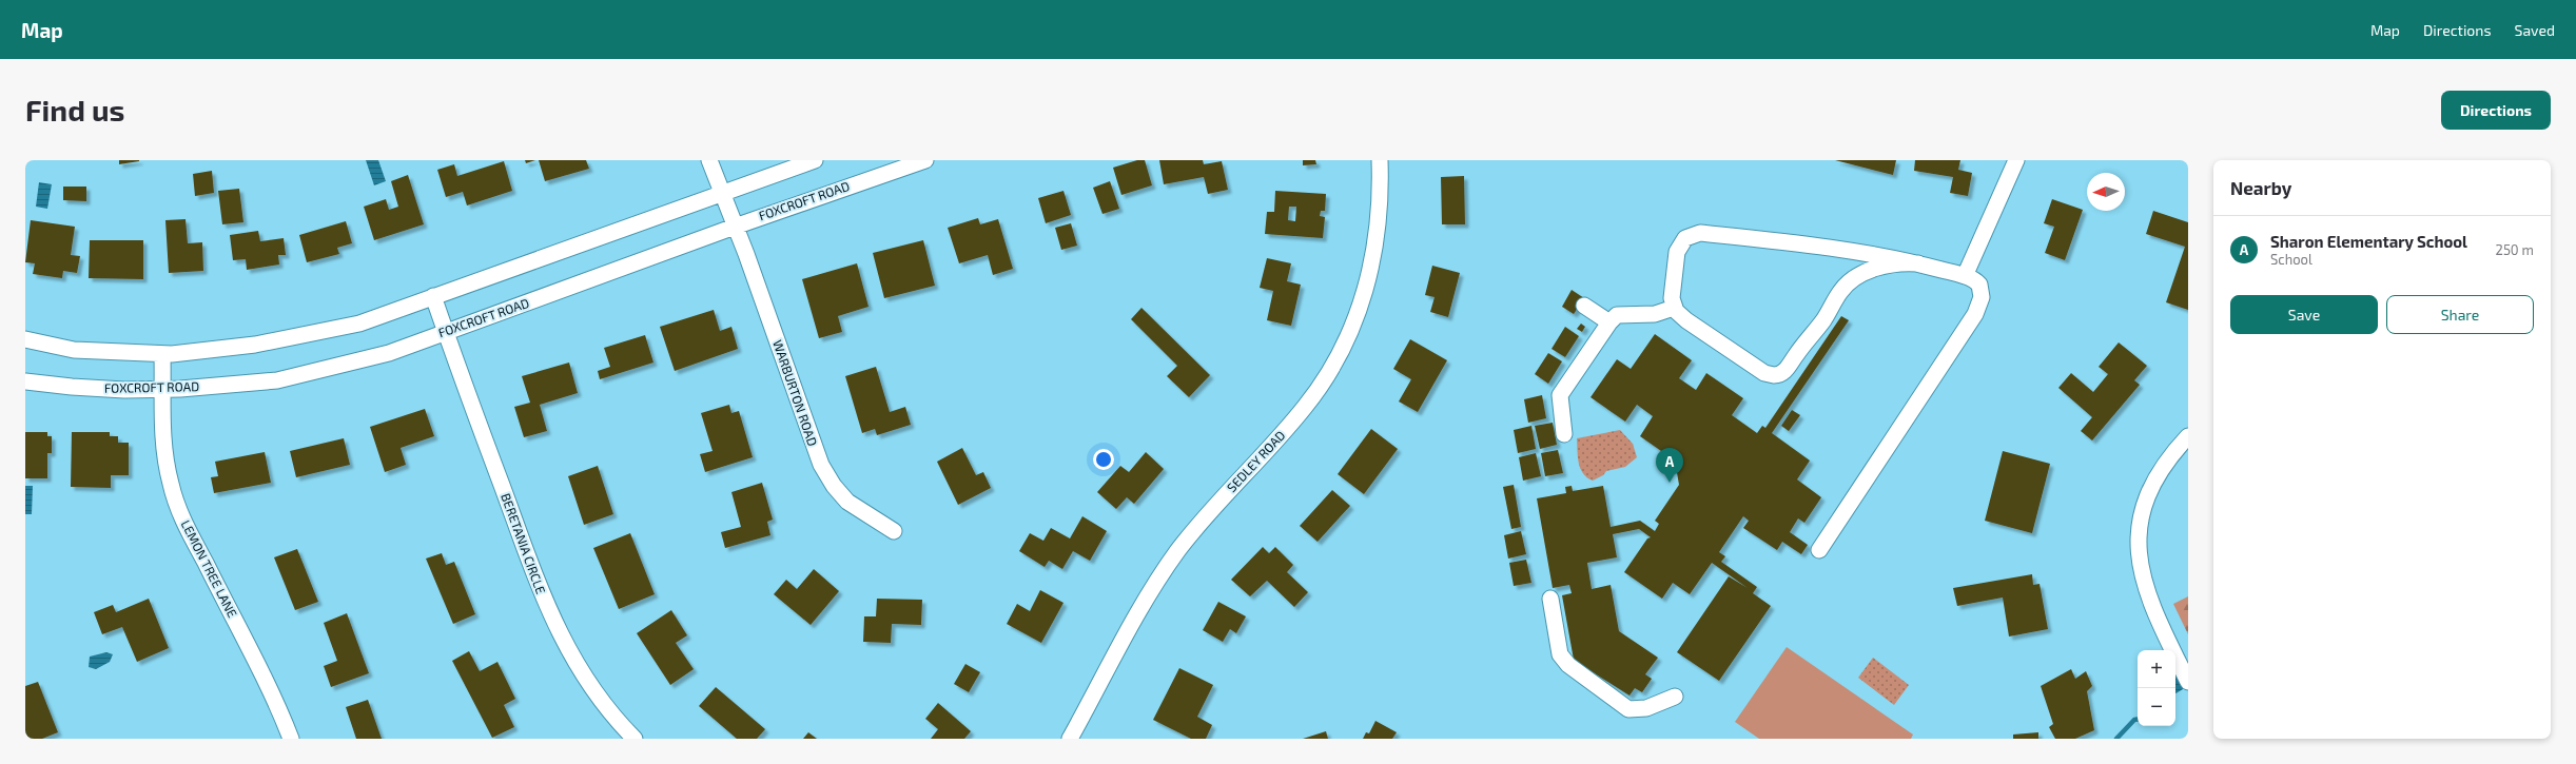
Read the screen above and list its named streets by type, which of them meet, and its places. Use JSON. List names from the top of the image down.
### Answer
{
  "streets": {
    "street": [
      "FOXCROFT ROAD",
      "WARBURTON ROAD",
      "SEDLEY ROAD",
      "BERETANIA CIRCLE",
      "LEMON TREE LANE"
    ]
  },
  "crossings": [
    ["FOXCROFT ROAD", "WARBURTON ROAD"],
    ["FOXCROFT ROAD", "BERETANIA CIRCLE"],
    ["FOXCROFT ROAD", "LEMON TREE LANE"]
  ],
  "north": "left",
  "page": {
    "header": "Map",
    "nav": ["Map", "Directions", "Saved"],
    "buttons": [
      "Directions",
      ["Save", "Share"]
    ],
    "title": "Find us",
    "heading": "Nearby",
    "list": [
      {
        "mark": "A",
        "name": "Sharon Elementary School",
        "note": "School",
        "value": "250 m"
      }
    ],
    "pins": "A",
    "map_buttons": ["+", "−"]
  }
}
